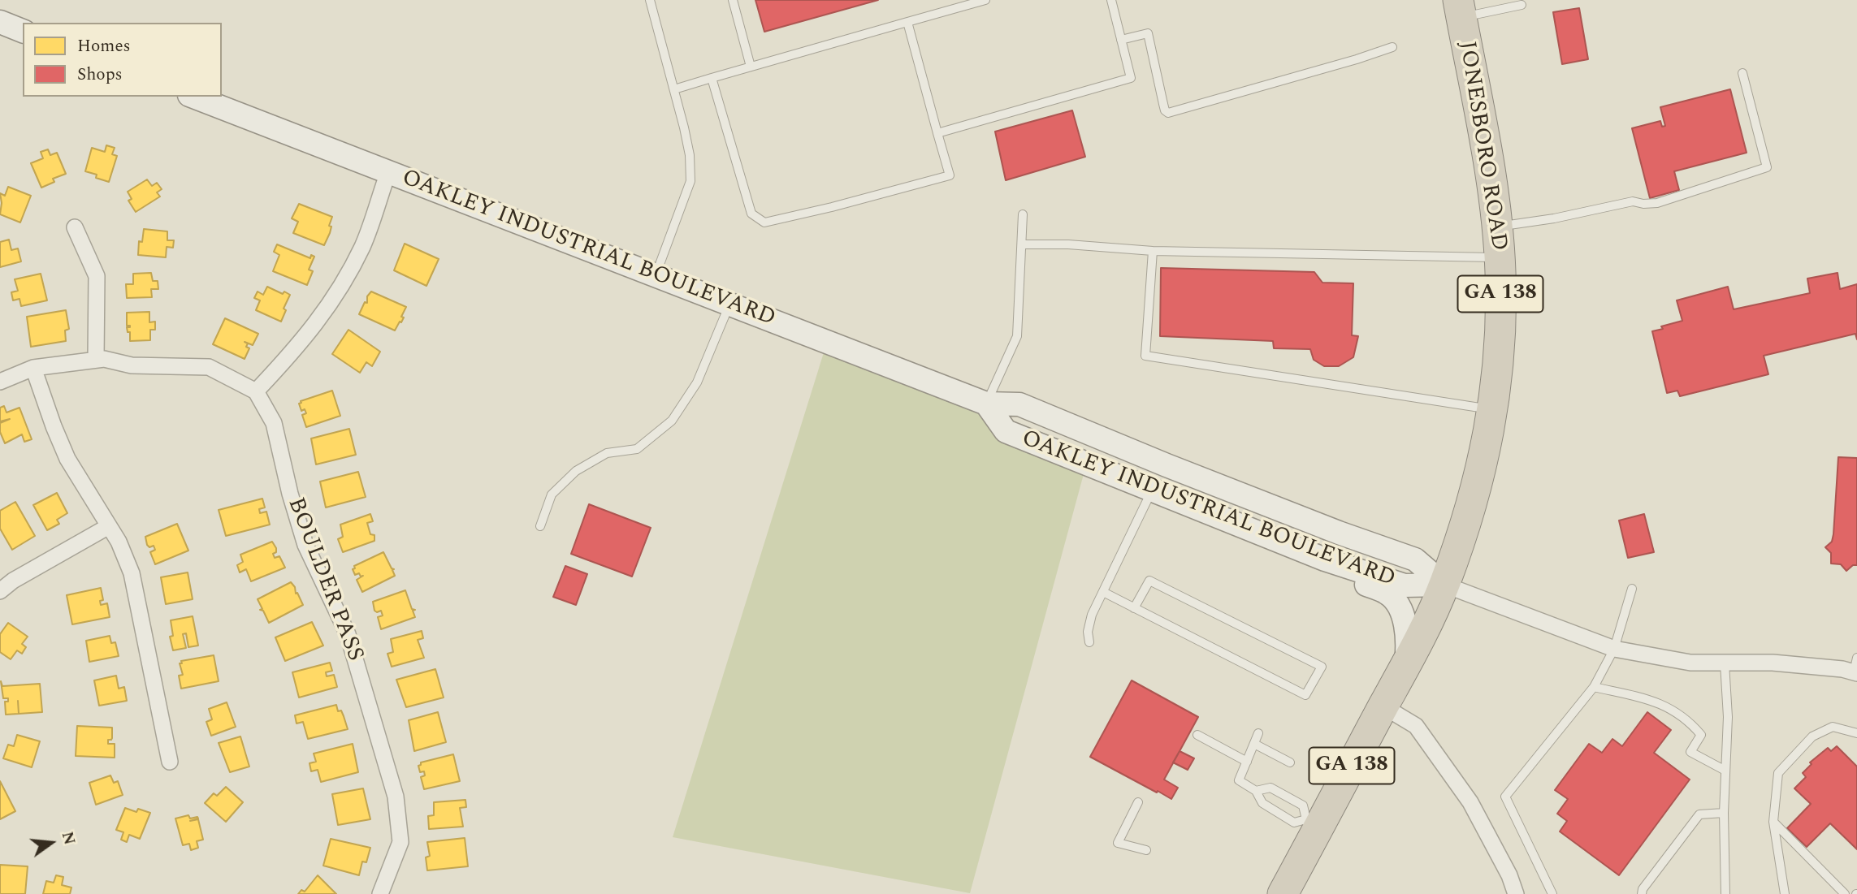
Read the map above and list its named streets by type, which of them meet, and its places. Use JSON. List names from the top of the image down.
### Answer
{
  "streets": {
    "highway": ["JONESBORO ROAD", "GA 138"],
    "street": ["OAKLEY INDUSTRIAL BOULEVARD", "BOULDER PASS"]
  },
  "crossings": [
    ["JONESBORO ROAD", "OAKLEY INDUSTRIAL BOULEVARD"]
  ],
  "legend": ["Homes", "Shops"],
  "north": "right"
}
